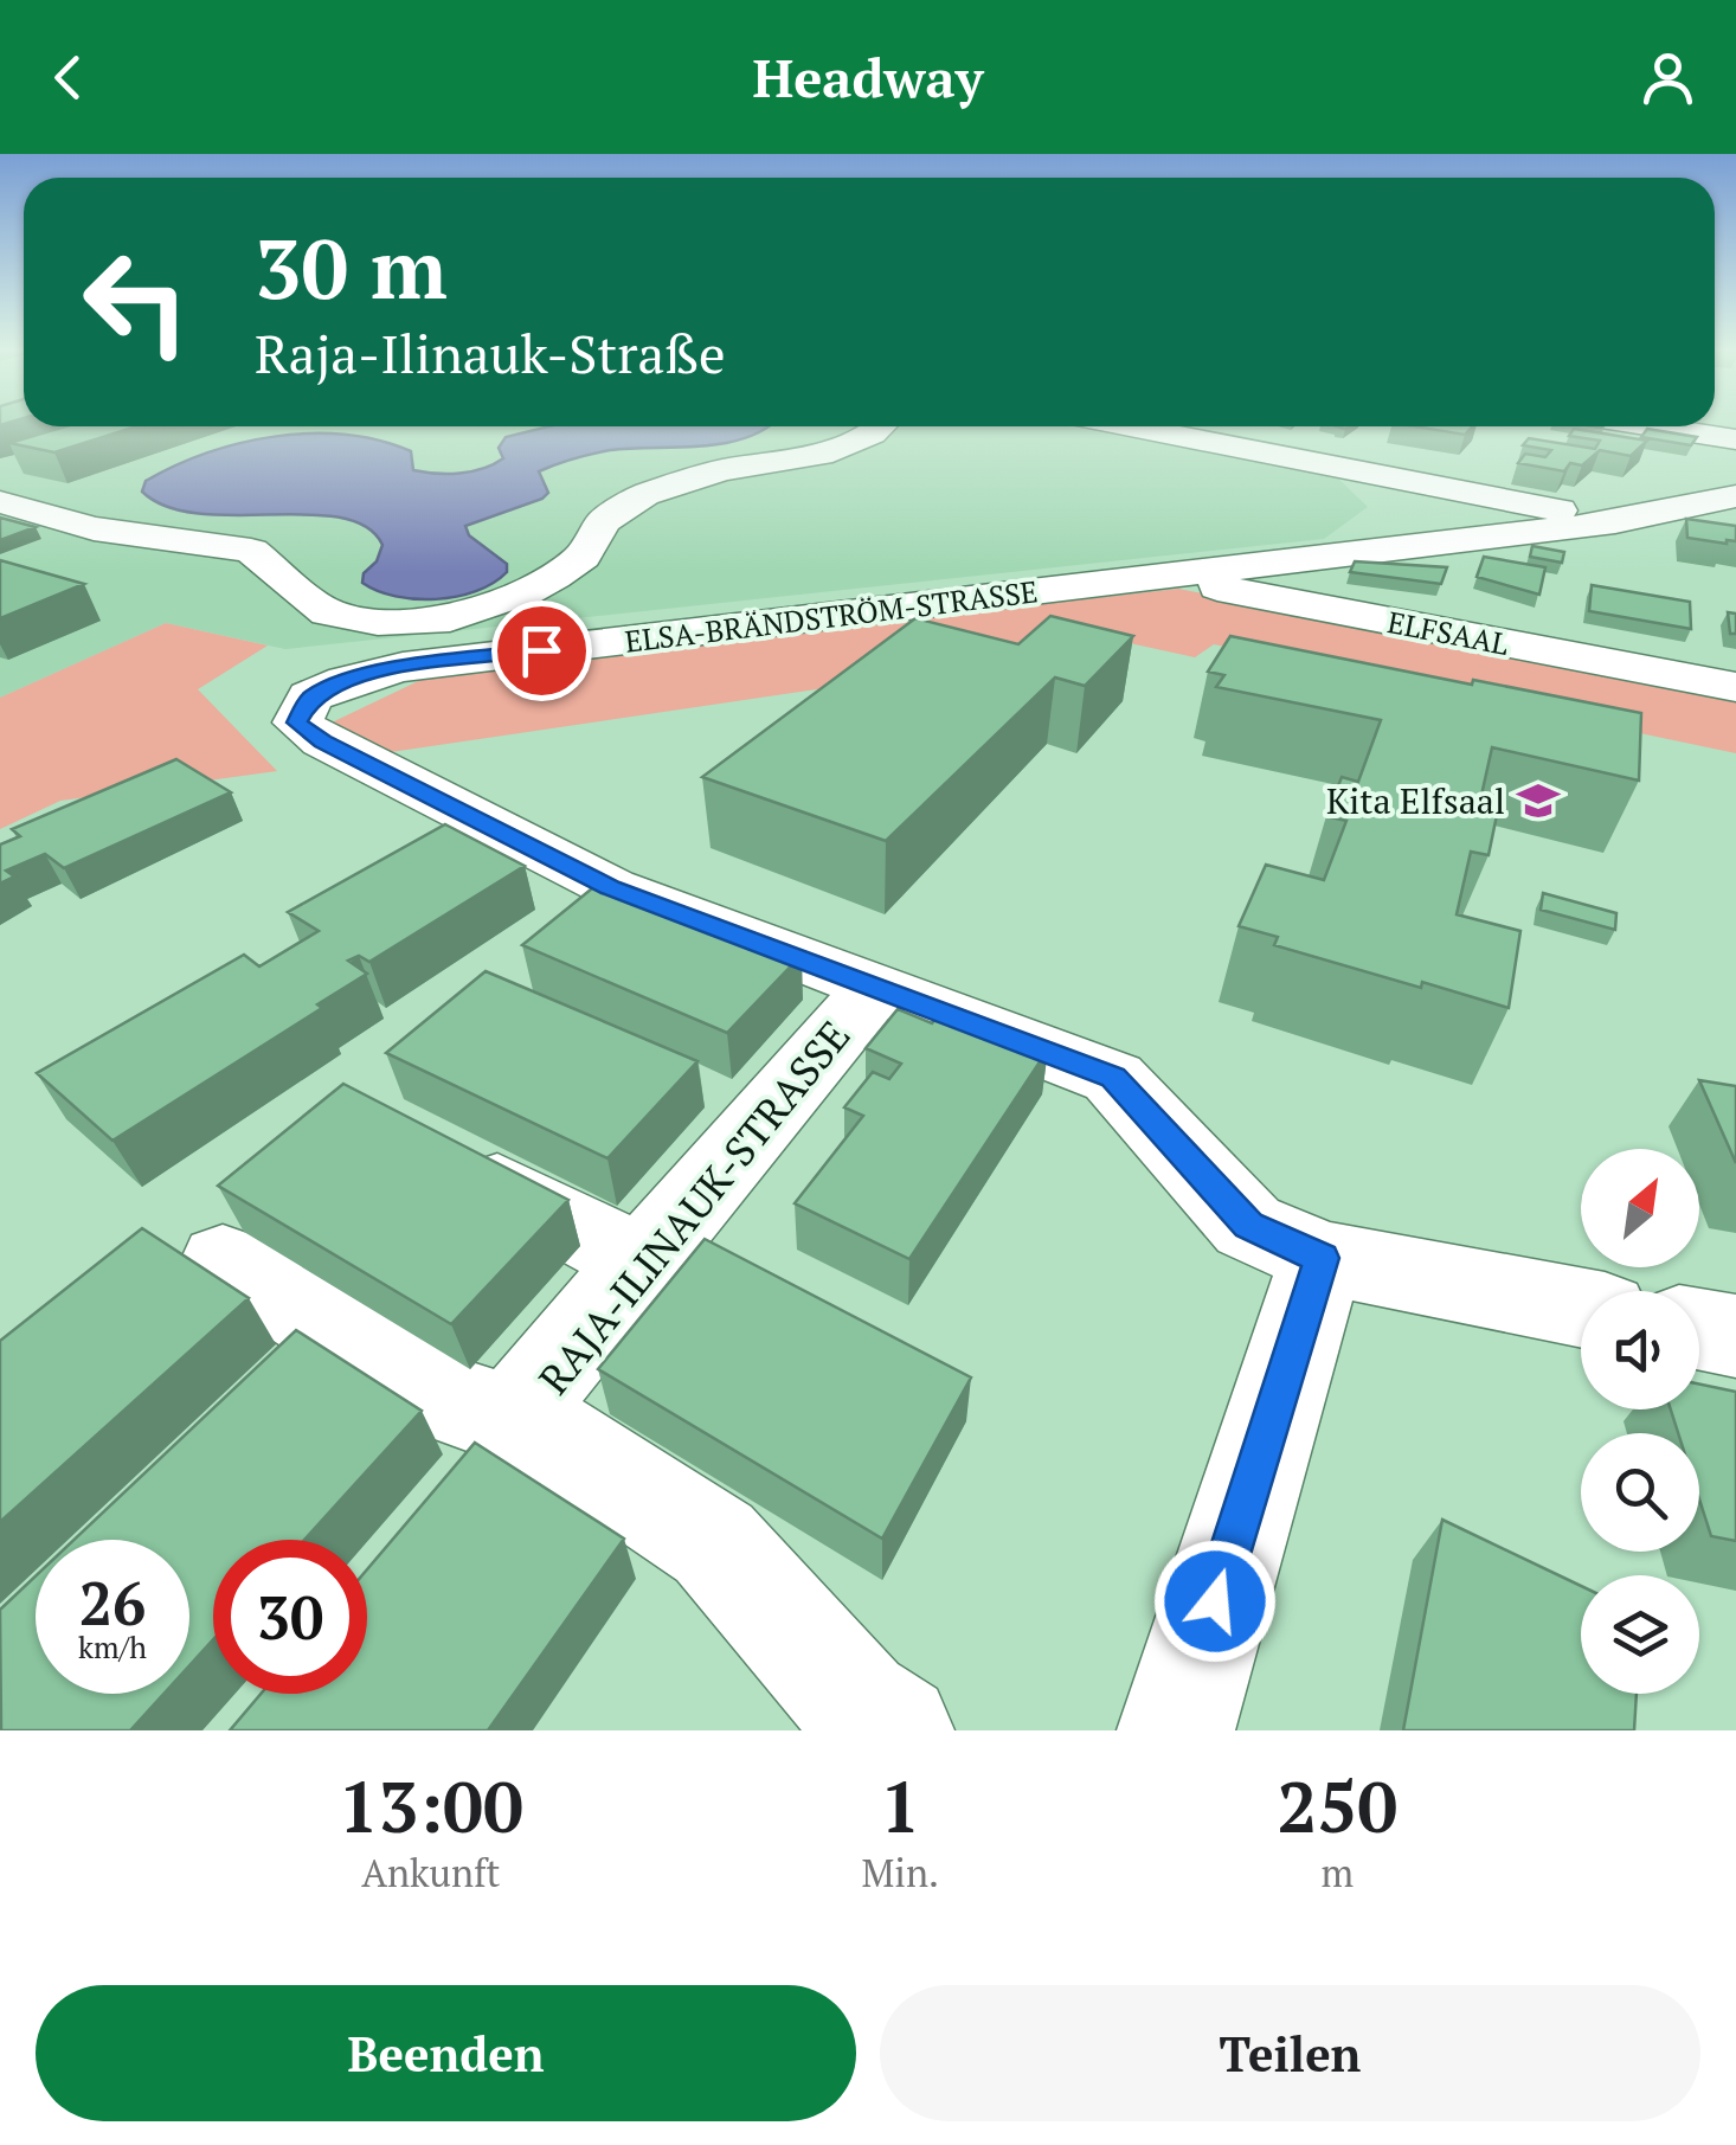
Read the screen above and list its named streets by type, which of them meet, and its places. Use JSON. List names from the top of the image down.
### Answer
{
  "streets": {
    "street": ["ELSA-BRÄNDSTRÖM-STRASSE", "ELFSAAL", "RAJA-ILINAUK-STRASSE"]
  },
  "crossings": [
    ["ELSA-BRÄNDSTRÖM-STRASSE", "ELFSAAL"],
    ["ELSA-BRÄNDSTRÖM-STRASSE", "RAJA-ILINAUK-STRASSE"]
  ],
  "places": {
    "school or university": ["Kita Elfsaal"]
  },
  "north": "top right",
  "page": {
    "header": "Headway",
    "turn": ["30 m", "Raja-Ilinauk-Straße"],
    "speed": "26 km/h",
    "limit": "30",
    "eta": [
      "13:00",
      "Ankunft",
      "1",
      "Min.",
      "250",
      "m"
    ],
    "buttons": ["Beenden", "Teilen"]
  }
}
